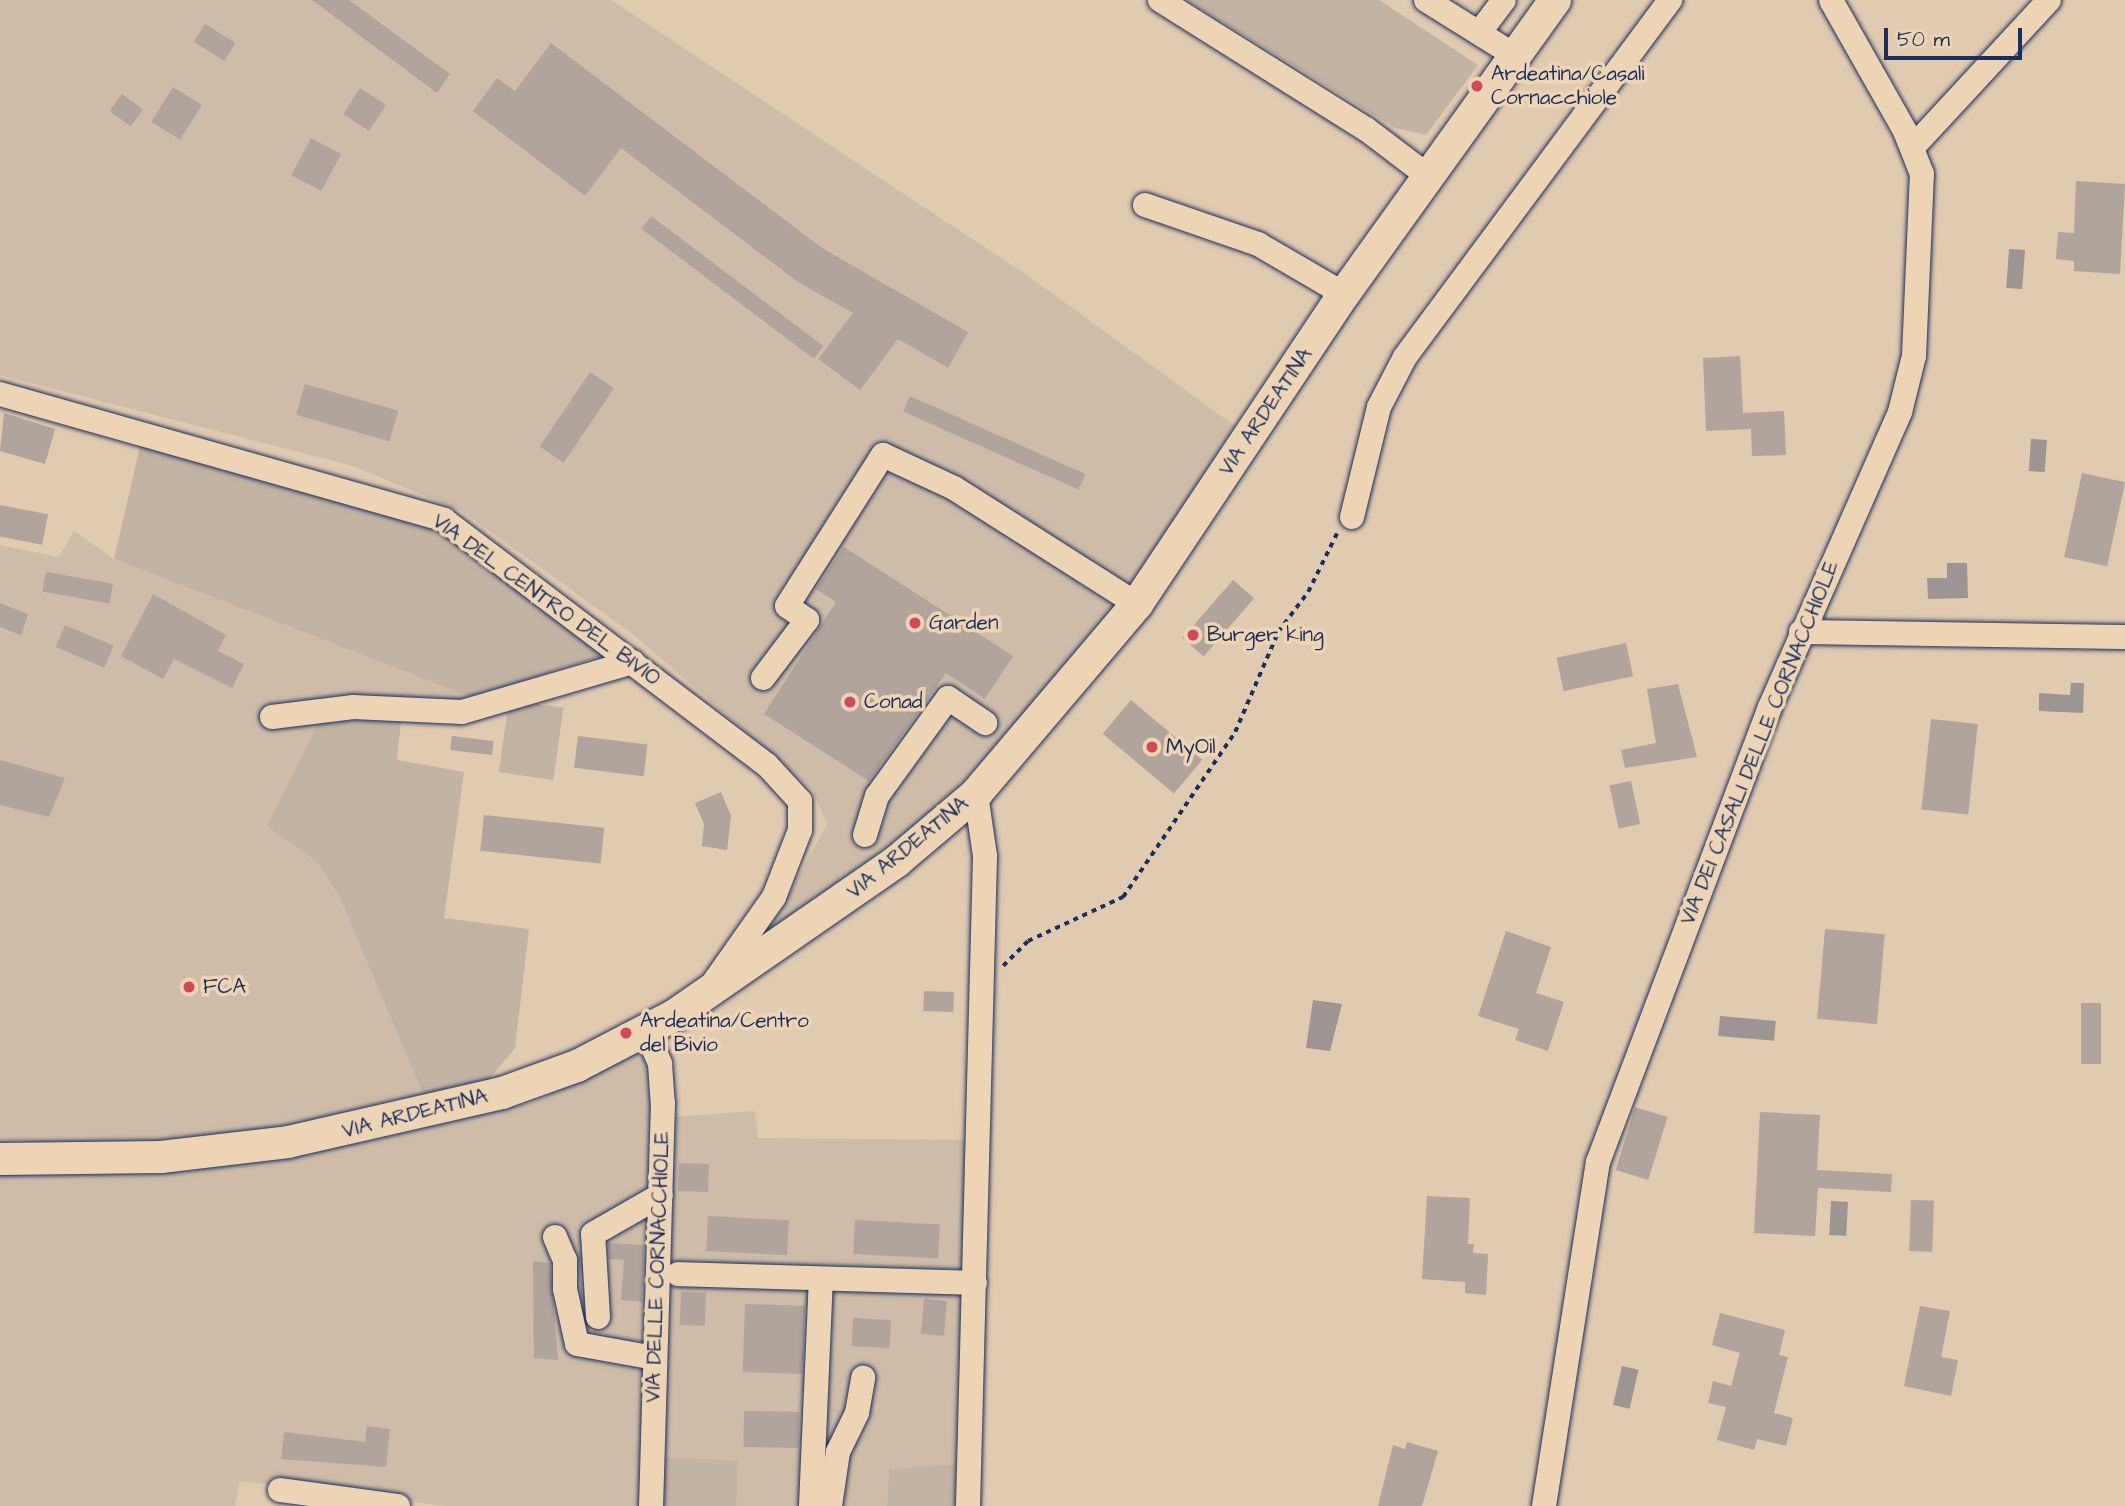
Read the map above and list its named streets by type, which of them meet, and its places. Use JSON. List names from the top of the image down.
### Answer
{
  "streets": {
    "main road": ["VIA ARDEATINA"],
    "street": ["VIA DEL CENTRO DEL BIVIO", "VIA DEI CASALI DELLE CORNACCHIOLE", "VIA DELLE CORNACCHIOLE"]
  },
  "crossings": [
    ["VIA ARDEATINA", "VIA DEL CENTRO DEL BIVIO"],
    ["VIA ARDEATINA", "VIA DELLE CORNACCHIOLE"]
  ],
  "places": [
    "Ardeatina/Casali Cornacchiole",
    "Garden",
    "Burger king",
    "Conad",
    "MyOil",
    "FCA",
    "Ardeatina/Centro del Bivio"
  ],
  "scale_bar": "50 m"
}
